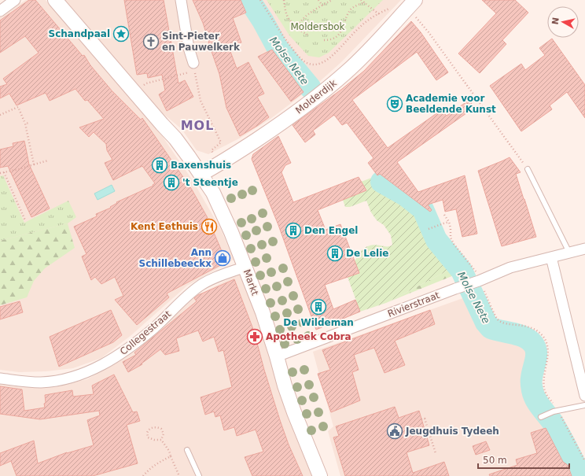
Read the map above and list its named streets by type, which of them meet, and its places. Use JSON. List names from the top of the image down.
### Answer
{
  "streets": {
    "main road": ["Molderdijk", "Markt"],
    "street": ["Rivierstraat", "Collegestraat"]
  },
  "crossings": [
    ["Molderdijk", "Markt"],
    ["Markt", "Rivierstraat"],
    ["Markt", "Collegestraat"]
  ],
  "districts": ["MOL"],
  "water": ["Molse Nete"],
  "parks": ["Moldersbok"],
  "places": {
    "place": ["Schandpaal"],
    "church": ["Sint-Pieter en Pauwelkerk"],
    "theatre": ["Academie voor Beeldende Kunst"],
    "building": [
      "Baxenshuis",
      "'t Steentje",
      "Den Engel",
      "De Lelie",
      "De Wildeman"
    ],
    "restaurant": ["Kent Eethuis"],
    "shop": ["Ann Schillebeeckx"],
    "pharmacy": ["Apotheek Cobra"],
    "public building": ["Jeugdhuis Tydeeh"]
  },
  "scale_bar": "50 m",
  "north": "left"
}
